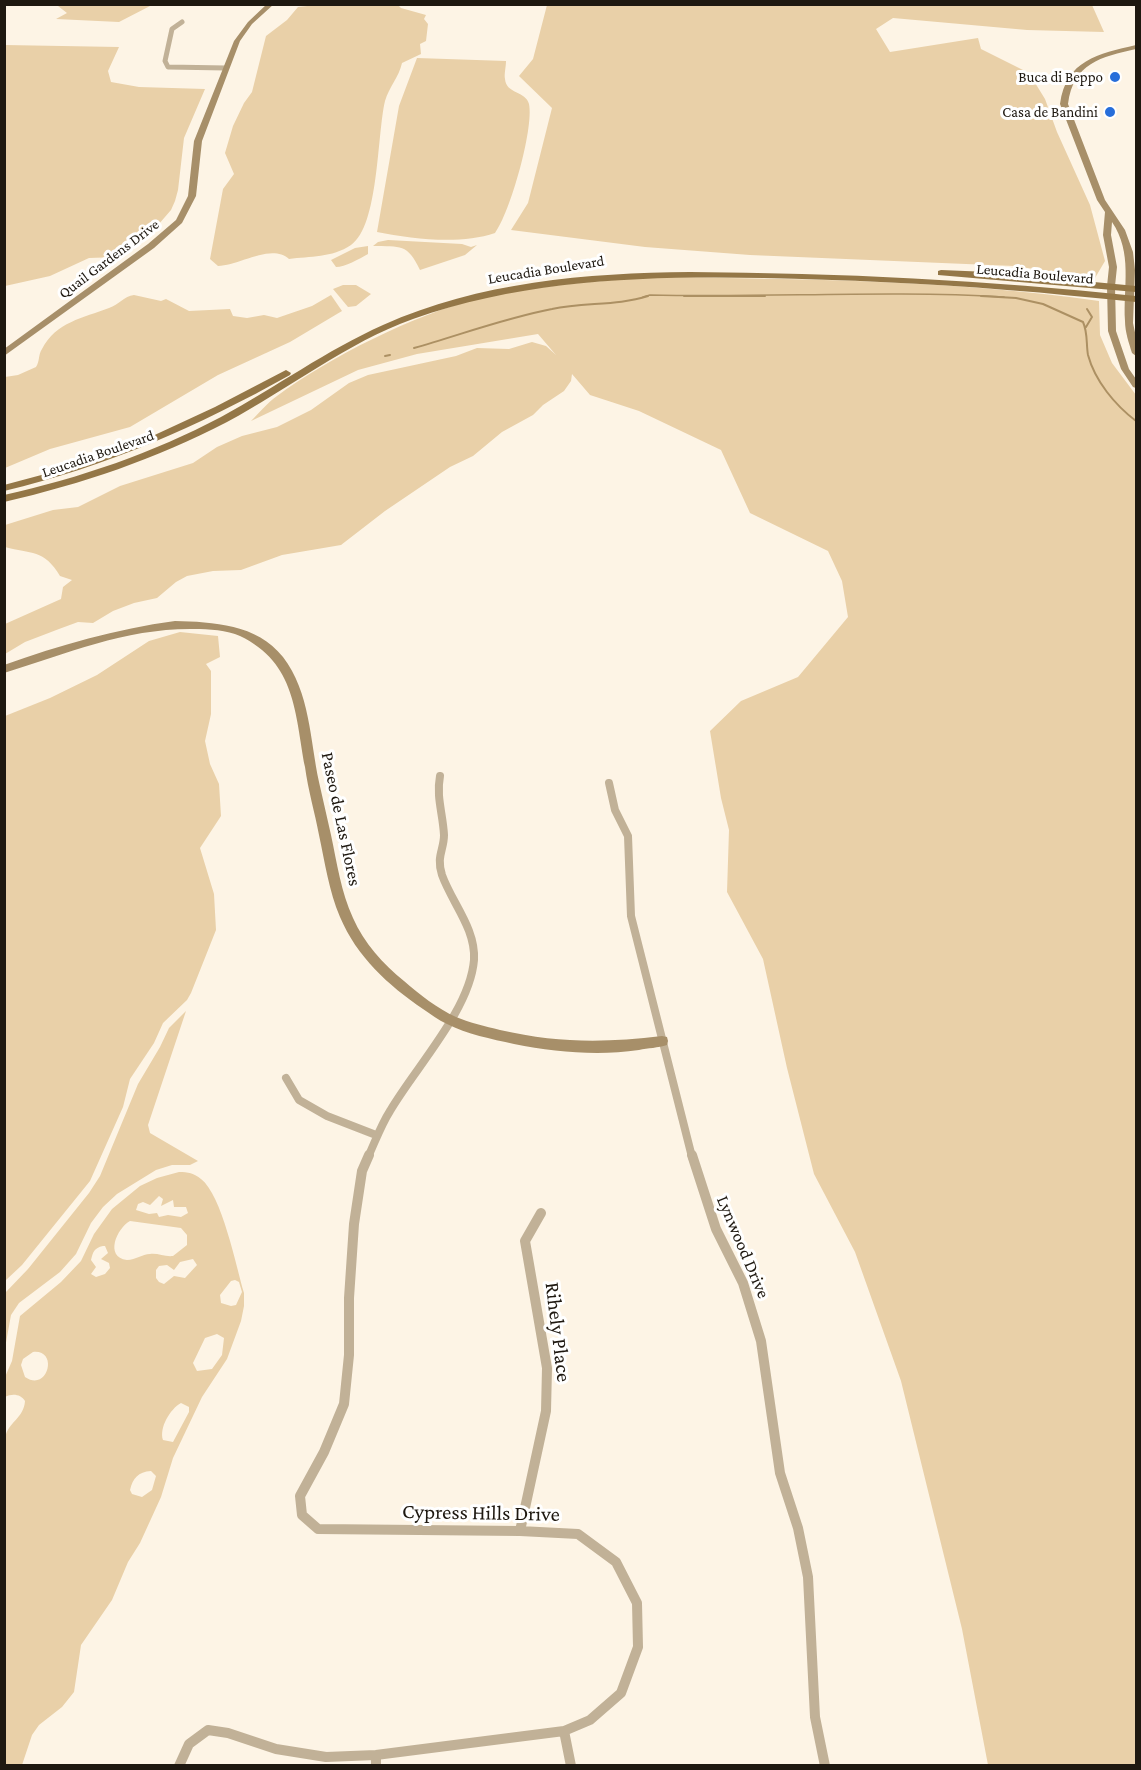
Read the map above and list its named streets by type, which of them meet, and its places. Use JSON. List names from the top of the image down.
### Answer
{
  "streets": {
    "main road": ["Quail Gardens Drive", "Leucadia Boulevard", "Paseo de Las Flores"],
    "street": ["Lynwood Drive", "Rihely Place", "Cypress Hills Drive"]
  },
  "crossings": [
    ["Paseo de Las Flores", "Lynwood Drive"],
    ["Paseo de Las Flores", "Cypress Hills Drive"],
    ["Rihely Place", "Cypress Hills Drive"]
  ],
  "places": ["Buca di Beppo", "Casa de Bandini"]
}
